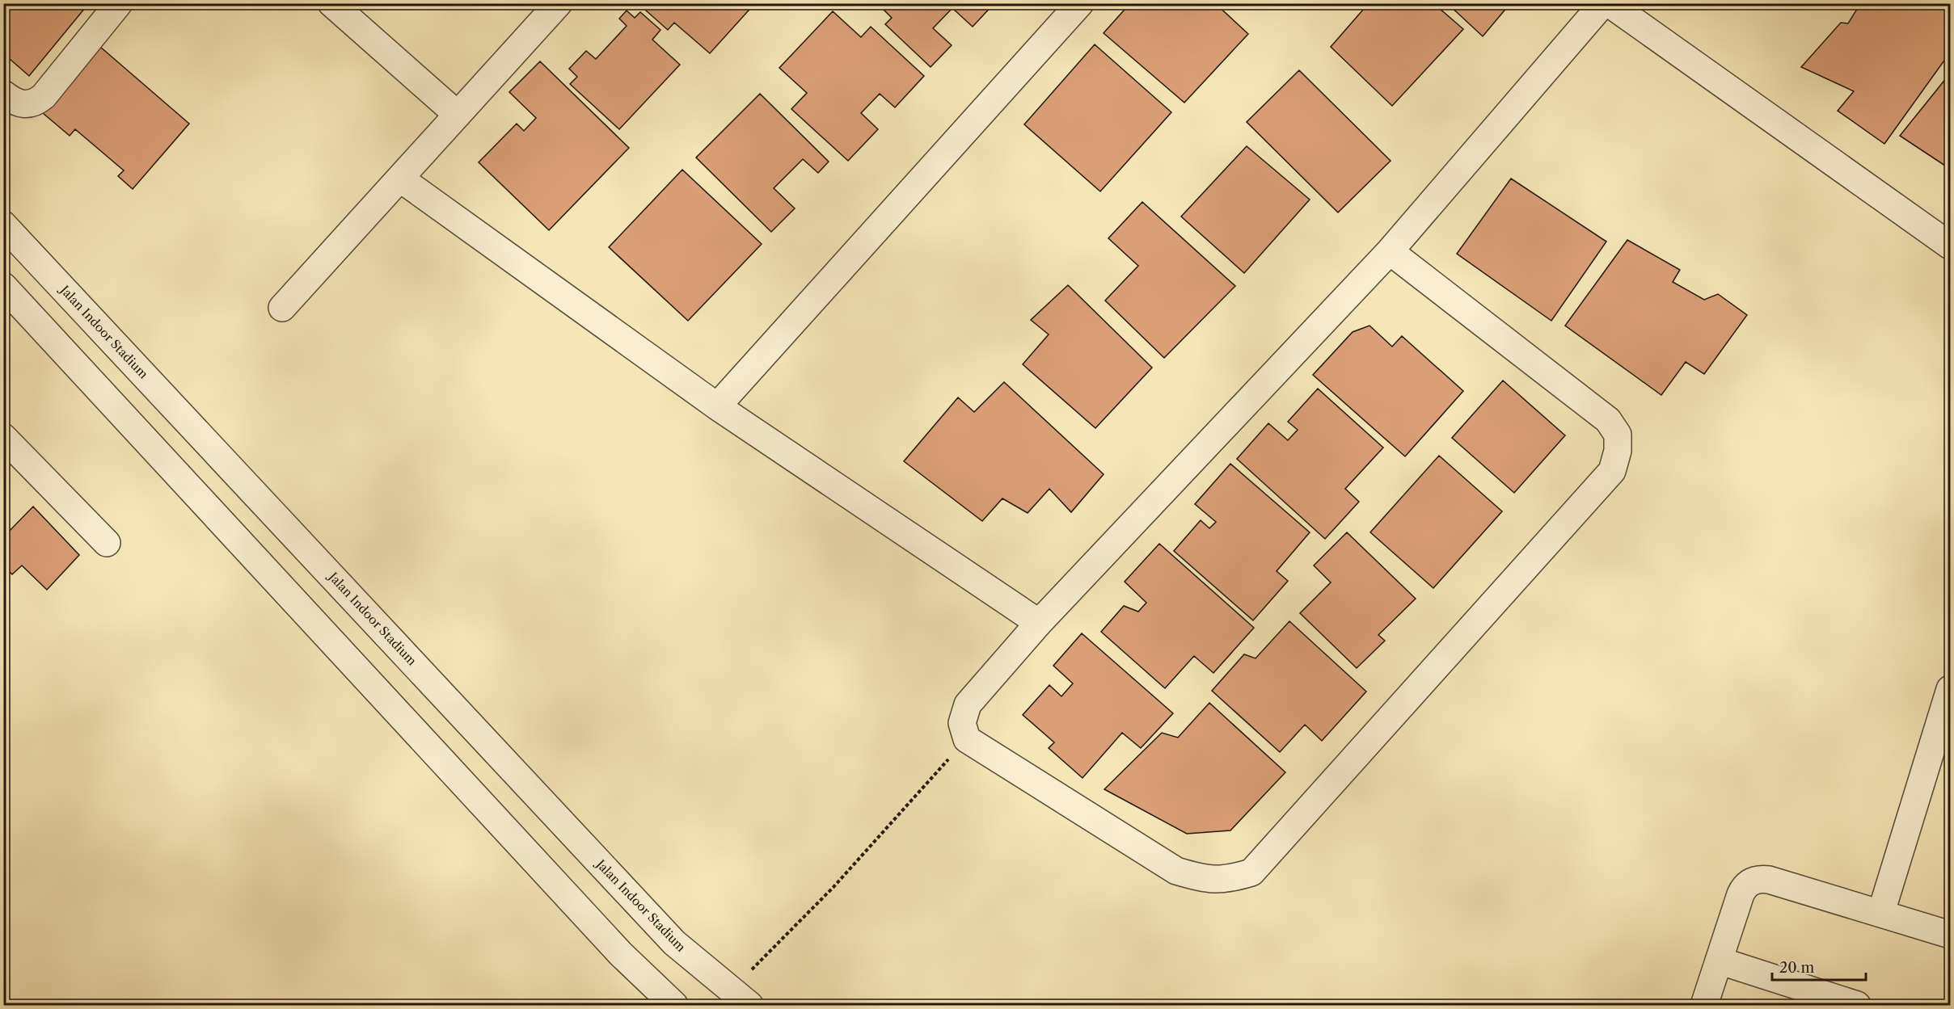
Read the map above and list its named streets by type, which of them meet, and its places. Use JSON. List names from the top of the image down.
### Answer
{
  "streets": {
    "street": ["Jalan Indoor Stadium"]
  },
  "scale_bar": "20 m"
}
